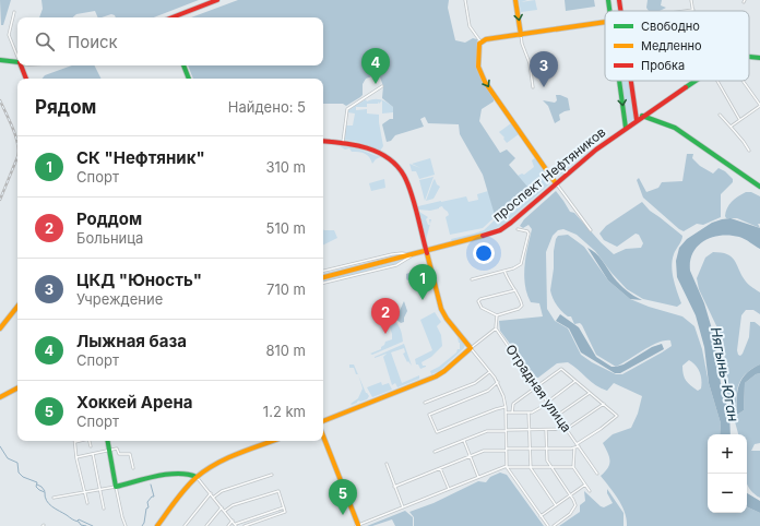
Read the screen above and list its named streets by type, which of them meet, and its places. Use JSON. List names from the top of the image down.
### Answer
{
  "streets": {
    "main road": ["проспект Нефтяников"],
    "street": ["Отрадная улица"]
  },
  "water": ["Нягынь-Юган"],
  "legend": ["Свободно", "Медленно", "Пробка"],
  "page": {
    "search": "Поиск",
    "pins": [
      "4",
      "3",
      "1",
      "2",
      "5"
    ],
    "heading": ["Рядом", "Найдено: 5"],
    "list": [
      {
        "mark": "1",
        "name": "СК \"Нефтяник\"",
        "note": "Спорт",
        "value": "310 m"
      },
      {
        "mark": "2",
        "name": "Роддом",
        "note": "Больница",
        "value": "510 m"
      },
      {
        "mark": "3",
        "name": "ЦКД \"Юность\"",
        "note": "Учреждение",
        "value": "710 m"
      },
      {
        "mark": "4",
        "name": "Лыжная база",
        "note": "Спорт",
        "value": "810 m"
      },
      {
        "mark": "5",
        "name": "Хоккей Арена",
        "note": "Спорт",
        "value": "1.2 km"
      }
    ],
    "map_buttons": ["+", "−"]
  }
}
